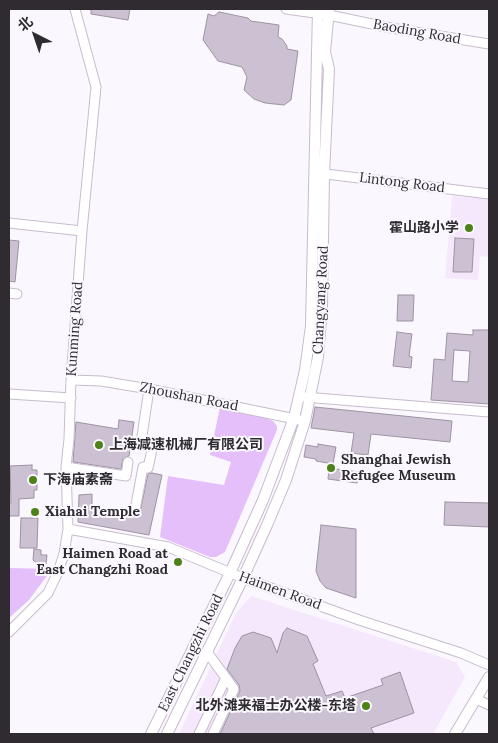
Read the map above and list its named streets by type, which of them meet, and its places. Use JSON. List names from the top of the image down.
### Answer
{
  "streets": {
    "main road": ["Changyang Road", "East Changzhi Road"],
    "street": [
      "Baoding Road",
      "Lintong Road",
      "Kunming Road",
      "Zhoushan Road",
      "Haimen Road"
    ]
  },
  "crossings": [
    ["Baoding Road", "Changyang Road"],
    ["Lintong Road", "Changyang Road"],
    ["Changyang Road", "Zhoushan Road"],
    ["Changyang Road", "Haimen Road"],
    ["Changyang Road", "East Changzhi Road"],
    ["Kunming Road", "Zhoushan Road"],
    ["Kunming Road", "Haimen Road"],
    ["Haimen Road", "East Changzhi Road"]
  ],
  "places": [
    "霍山路小学",
    "上海减速机械厂有限公司",
    "Shanghai Jewish Refugee Museum",
    "下海庙素斋",
    "Xiahai Temple",
    "Haimen Road at East Changzhi Road",
    "北外滩来福士办公楼-东塔"
  ],
  "north": "top left"
}
